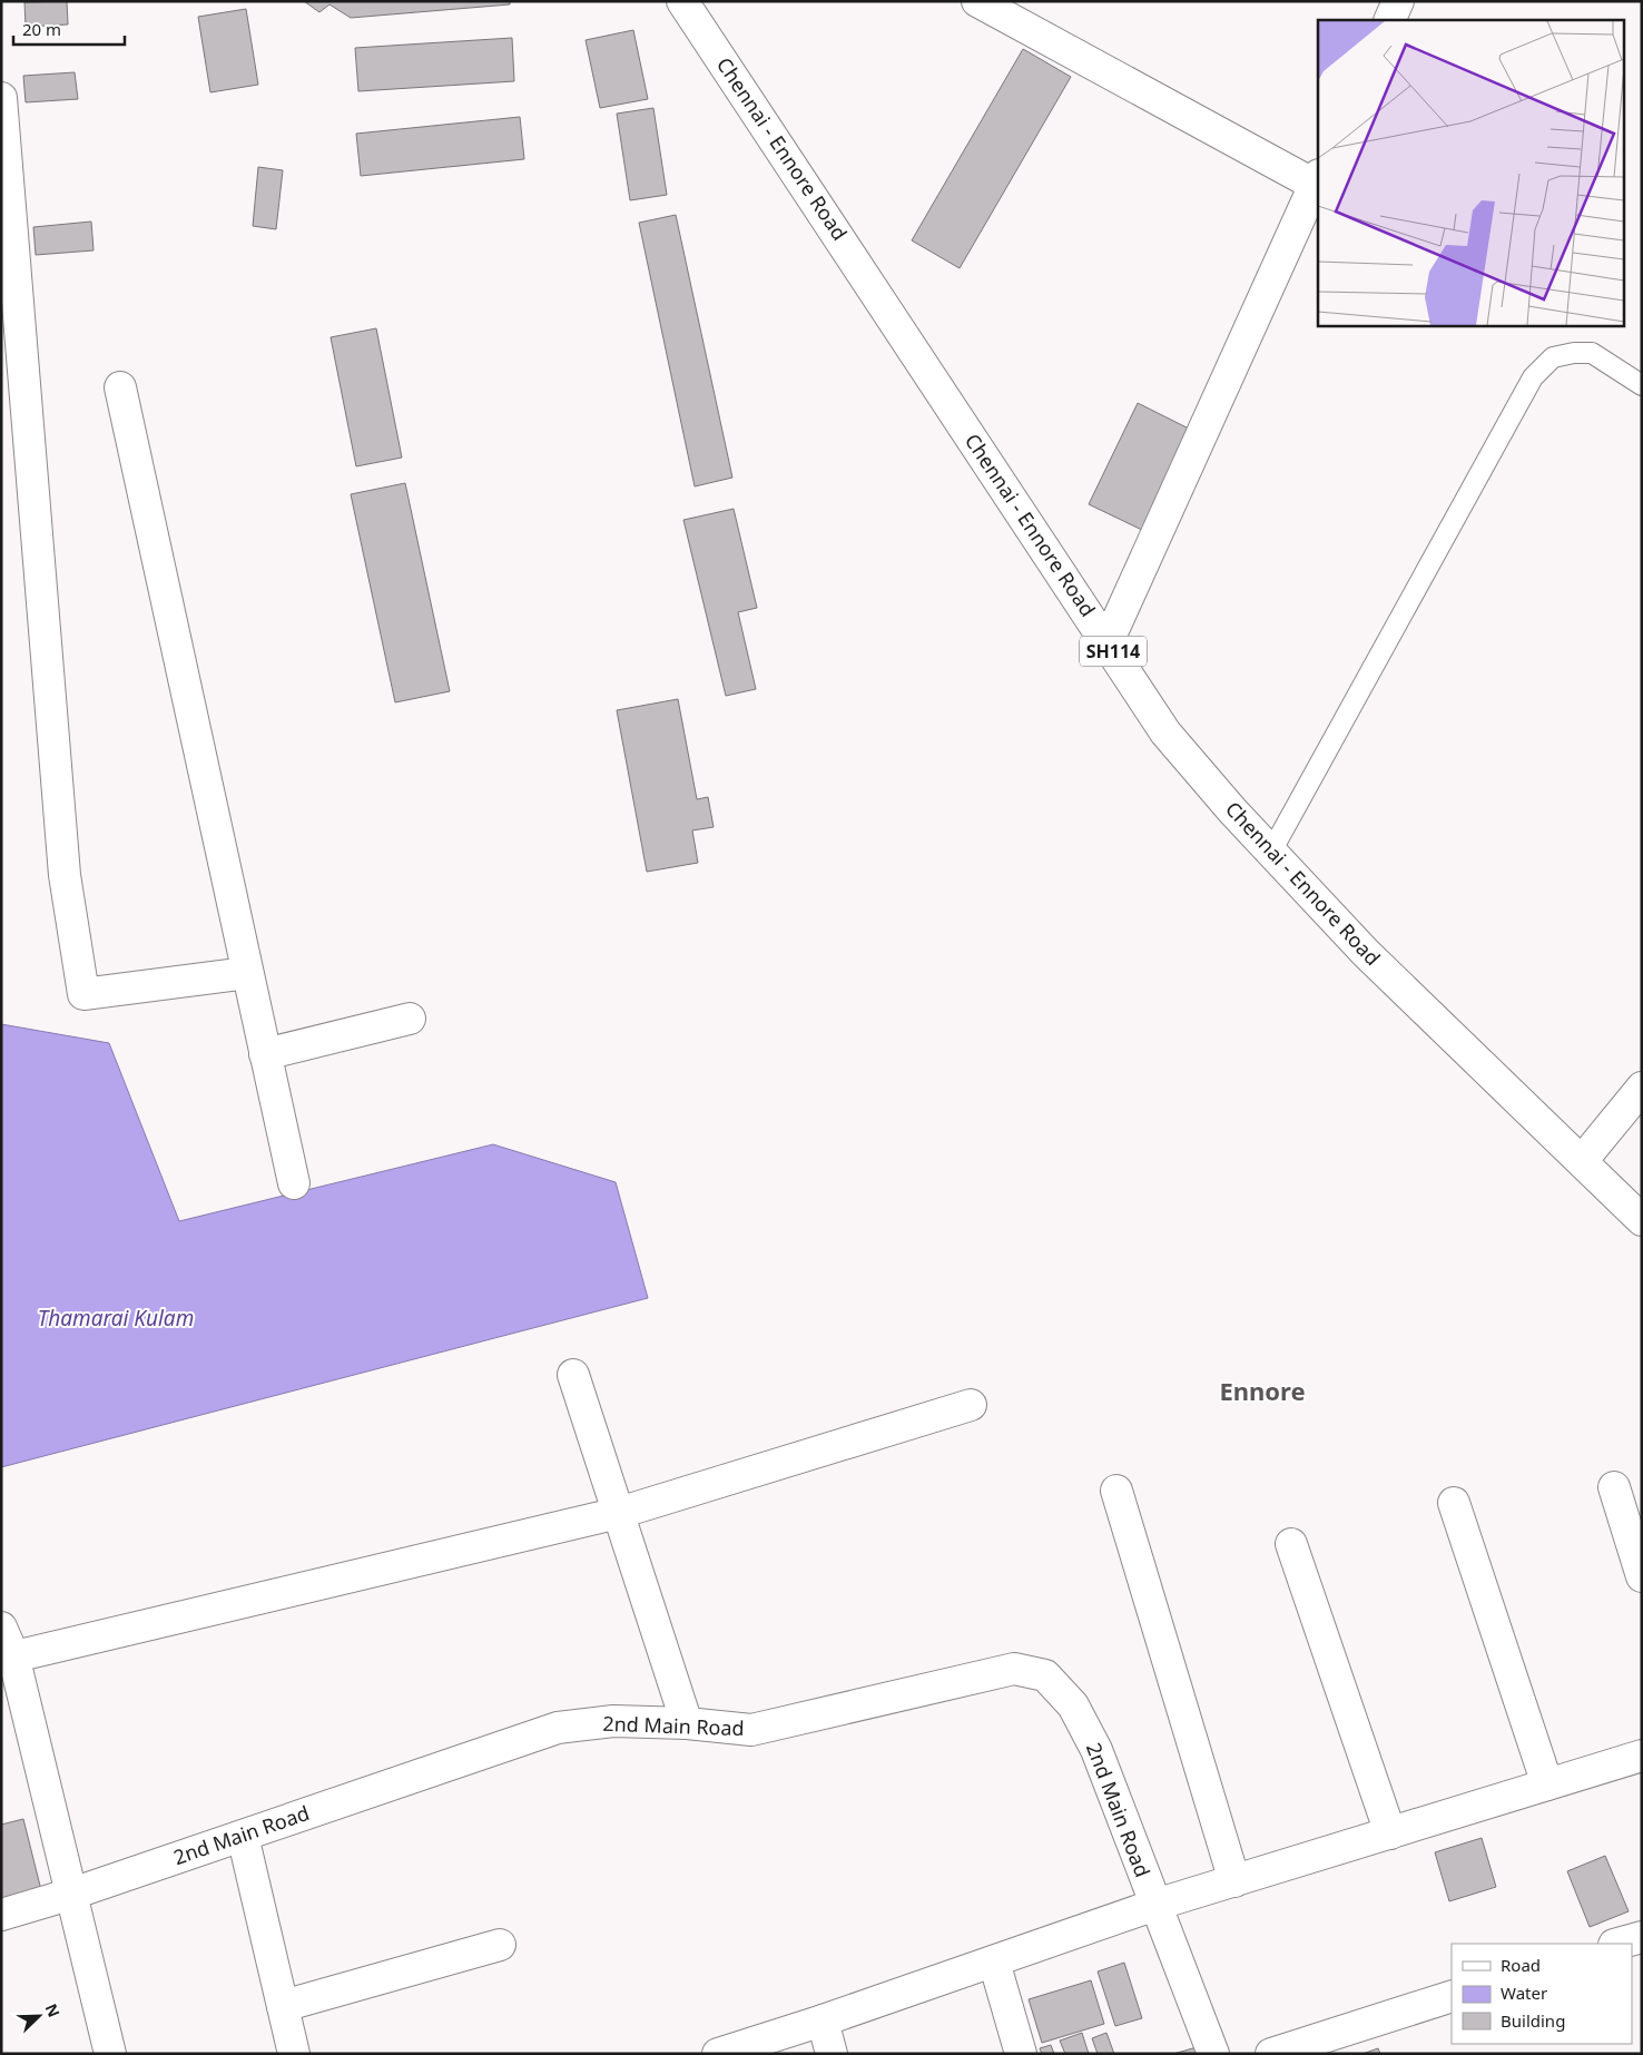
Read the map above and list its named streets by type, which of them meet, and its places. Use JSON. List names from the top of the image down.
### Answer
{
  "streets": {
    "street": ["Chennai - Ennore Road", "SH114", "2nd Main Road"]
  },
  "districts": ["Ennore"],
  "water": ["Thamarai Kulam"],
  "legend": ["Road", "Water", "Building"],
  "scale_bar": "20 m",
  "north": "top right"
}
